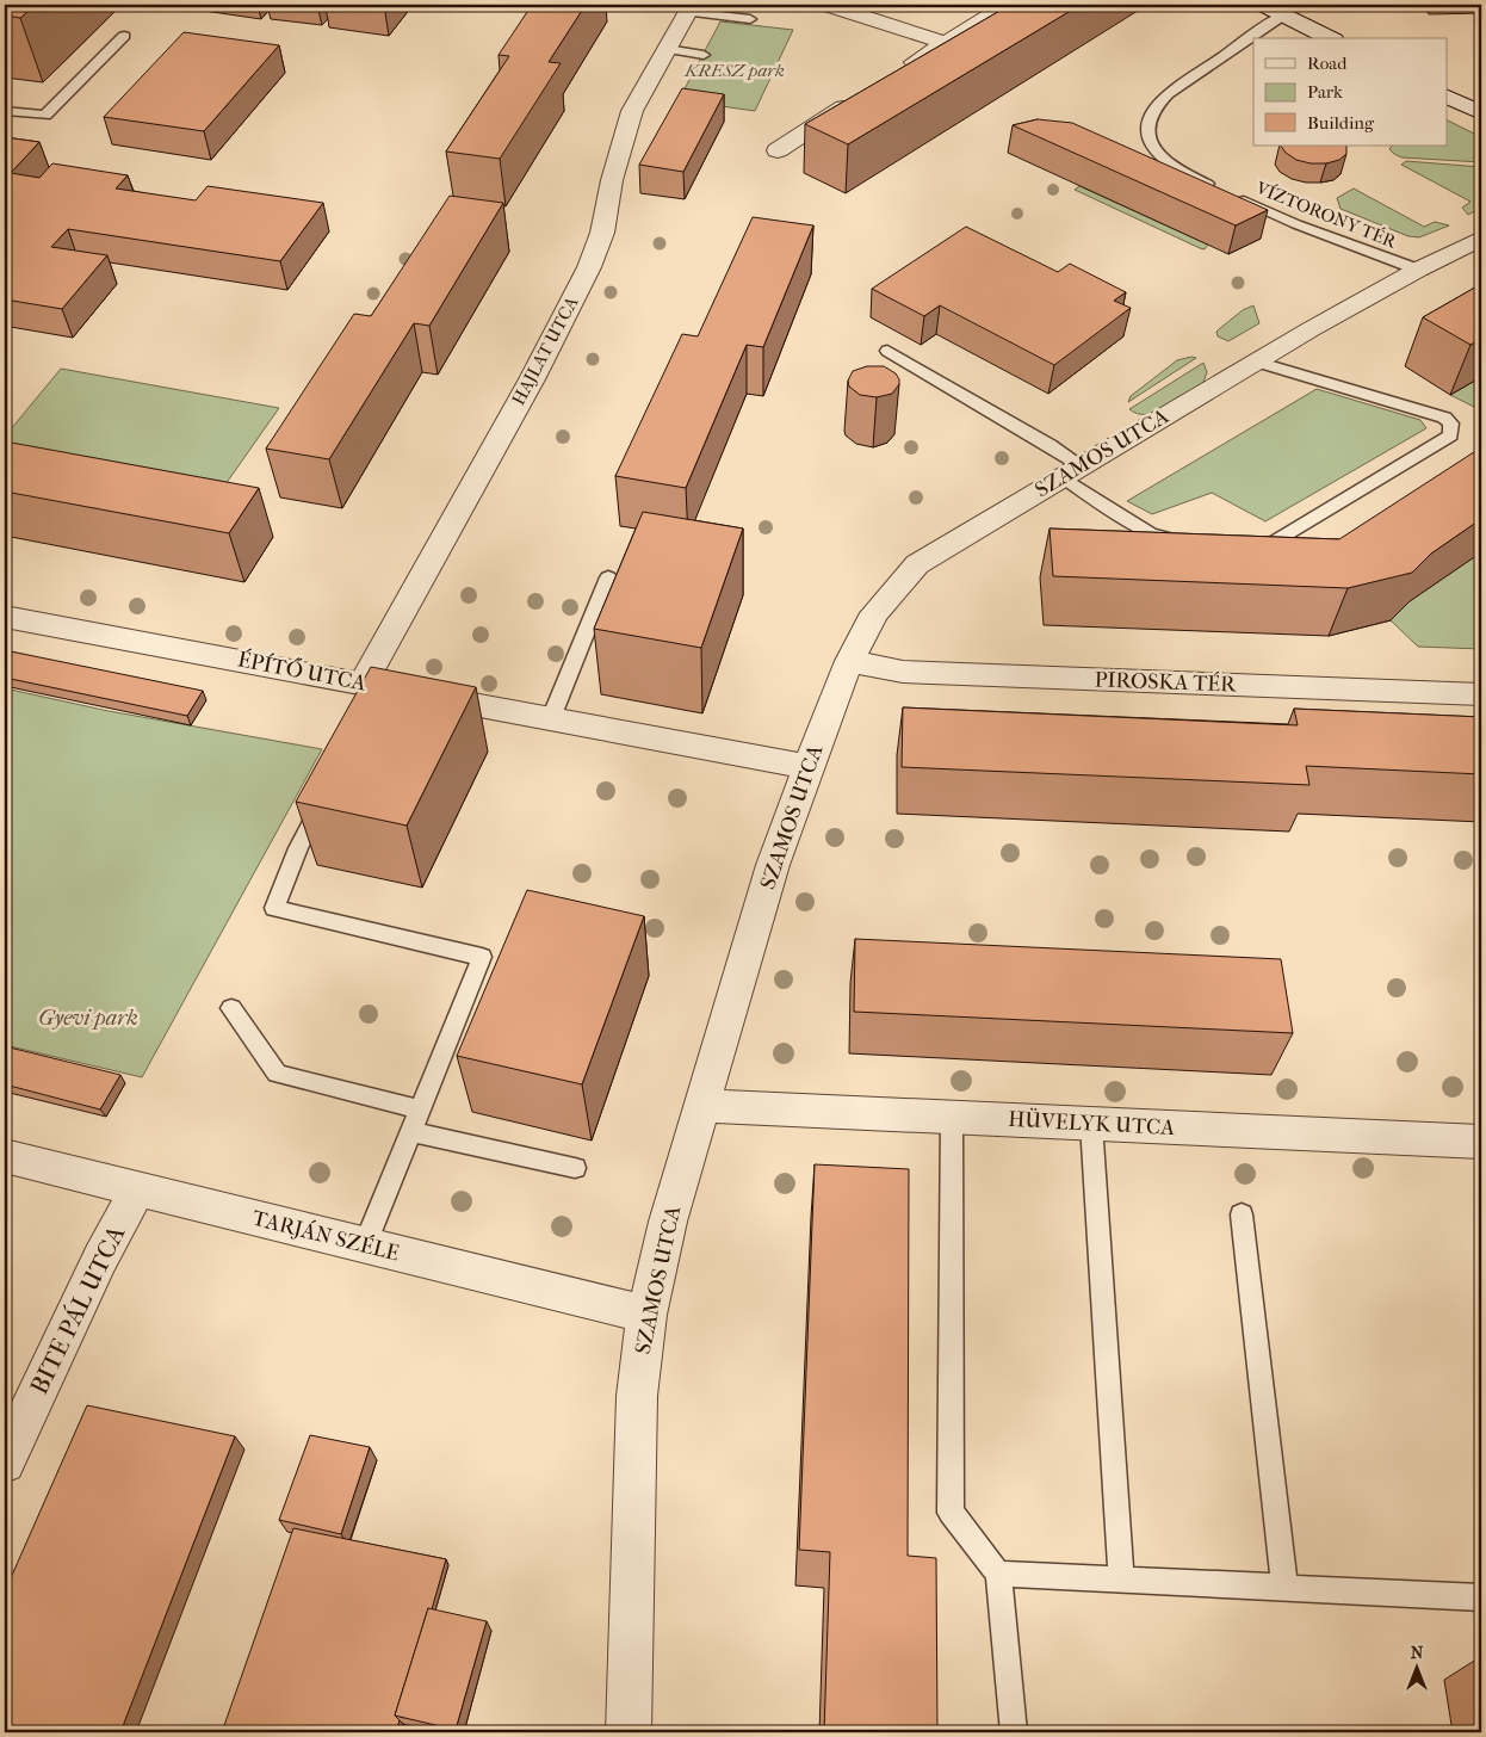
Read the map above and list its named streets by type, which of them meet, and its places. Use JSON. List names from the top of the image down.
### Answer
{
  "streets": {
    "street": [
      "HAJLAT UTCA",
      "SZAMOS UTCA",
      "ÉPÍTŐ UTCA",
      "PIROSKA TÉR",
      "HÜVELYK UTCA",
      "TARJÁN SZÉLE",
      "BITE PÁL UTCA"
    ],
    "lane": ["VÍZTORONY TÉR"]
  },
  "crossings": [
    ["VÍZTORONY TÉR", "SZAMOS UTCA"],
    ["HAJLAT UTCA", "ÉPÍTŐ UTCA"],
    ["SZAMOS UTCA", "ÉPÍTŐ UTCA"],
    ["SZAMOS UTCA", "PIROSKA TÉR"],
    ["SZAMOS UTCA", "HÜVELYK UTCA"],
    ["SZAMOS UTCA", "TARJÁN SZÉLE"],
    ["TARJÁN SZÉLE", "BITE PÁL UTCA"]
  ],
  "parks": ["KRESZ park", "Gyevi park"],
  "legend": ["Road", "Park", "Building"],
  "north": "top"
}
